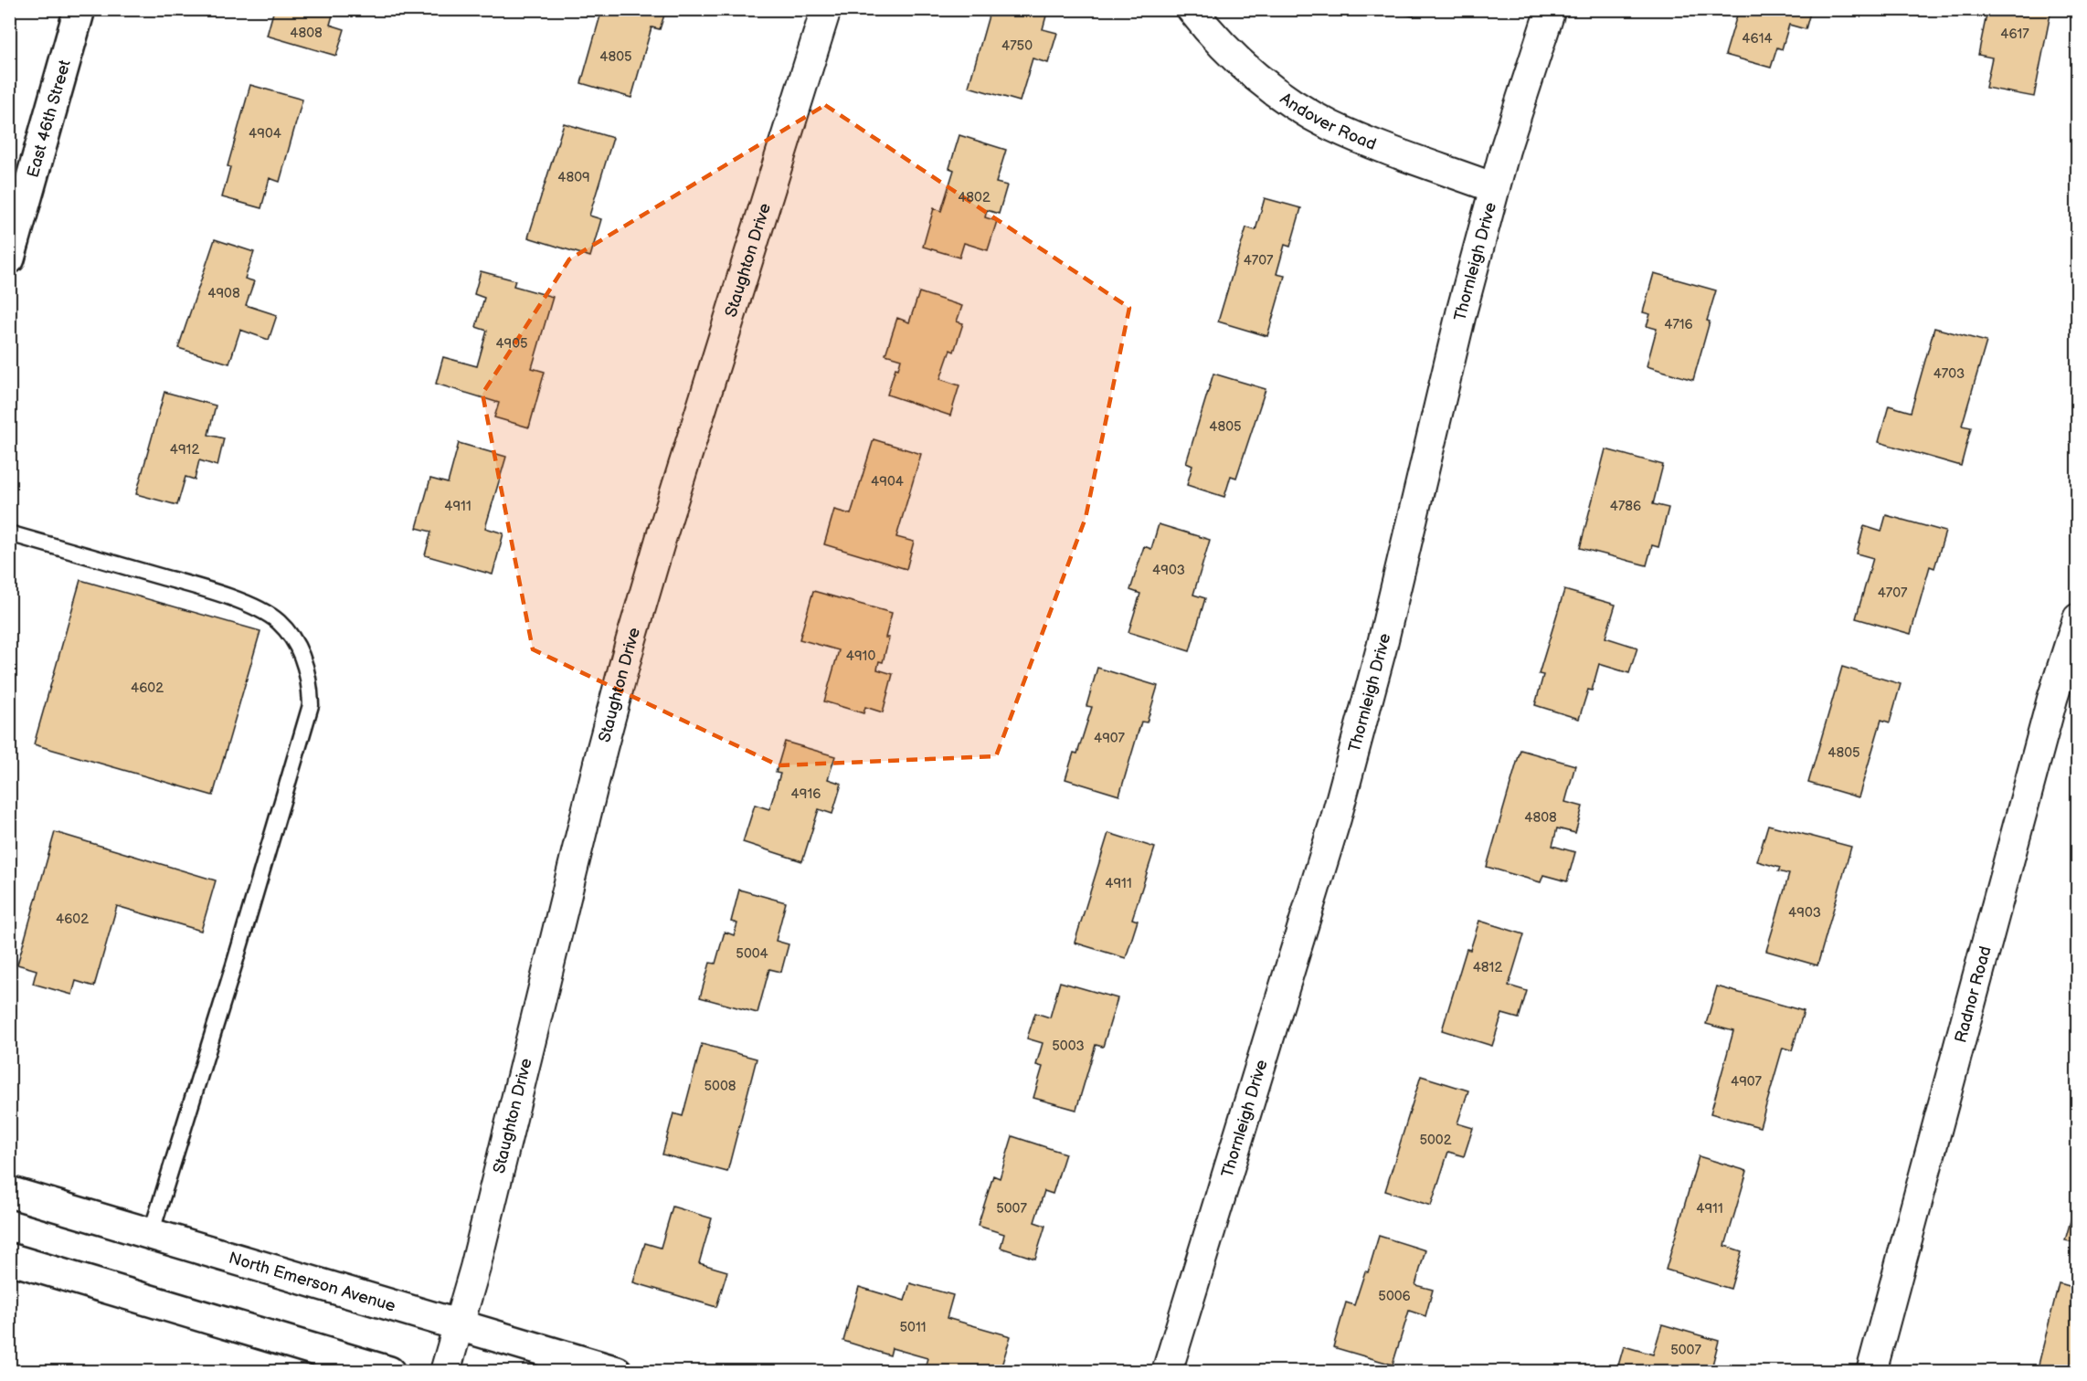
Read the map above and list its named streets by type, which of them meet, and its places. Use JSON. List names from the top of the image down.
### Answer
{
  "streets": {
    "main road": ["East 46th Street", "North Emerson Avenue"],
    "street": [
      "Andover Road",
      "Staughton Drive",
      "Thornleigh Drive",
      "Radnor Road"
    ]
  },
  "crossings": [
    ["Andover Road", "Thornleigh Drive"],
    ["Staughton Drive", "North Emerson Avenue"]
  ],
  "house_numbers": [
    "4808",
    "4617",
    "4614",
    "4750",
    "4805",
    "4904",
    "4809",
    "4802",
    "4707",
    "4908",
    "4716",
    "4905",
    "4703",
    "4805",
    "4912",
    "4904",
    "4911",
    "4786",
    "4903",
    "4707",
    "4910",
    "4602",
    "4907",
    "4805",
    "4916",
    "4808",
    "4911",
    "4903",
    "4602",
    "5004",
    "4812",
    "5003",
    "4907",
    "5008",
    "5002",
    "5007",
    "4911",
    "5006",
    "5011",
    "5007"
  ]
}
